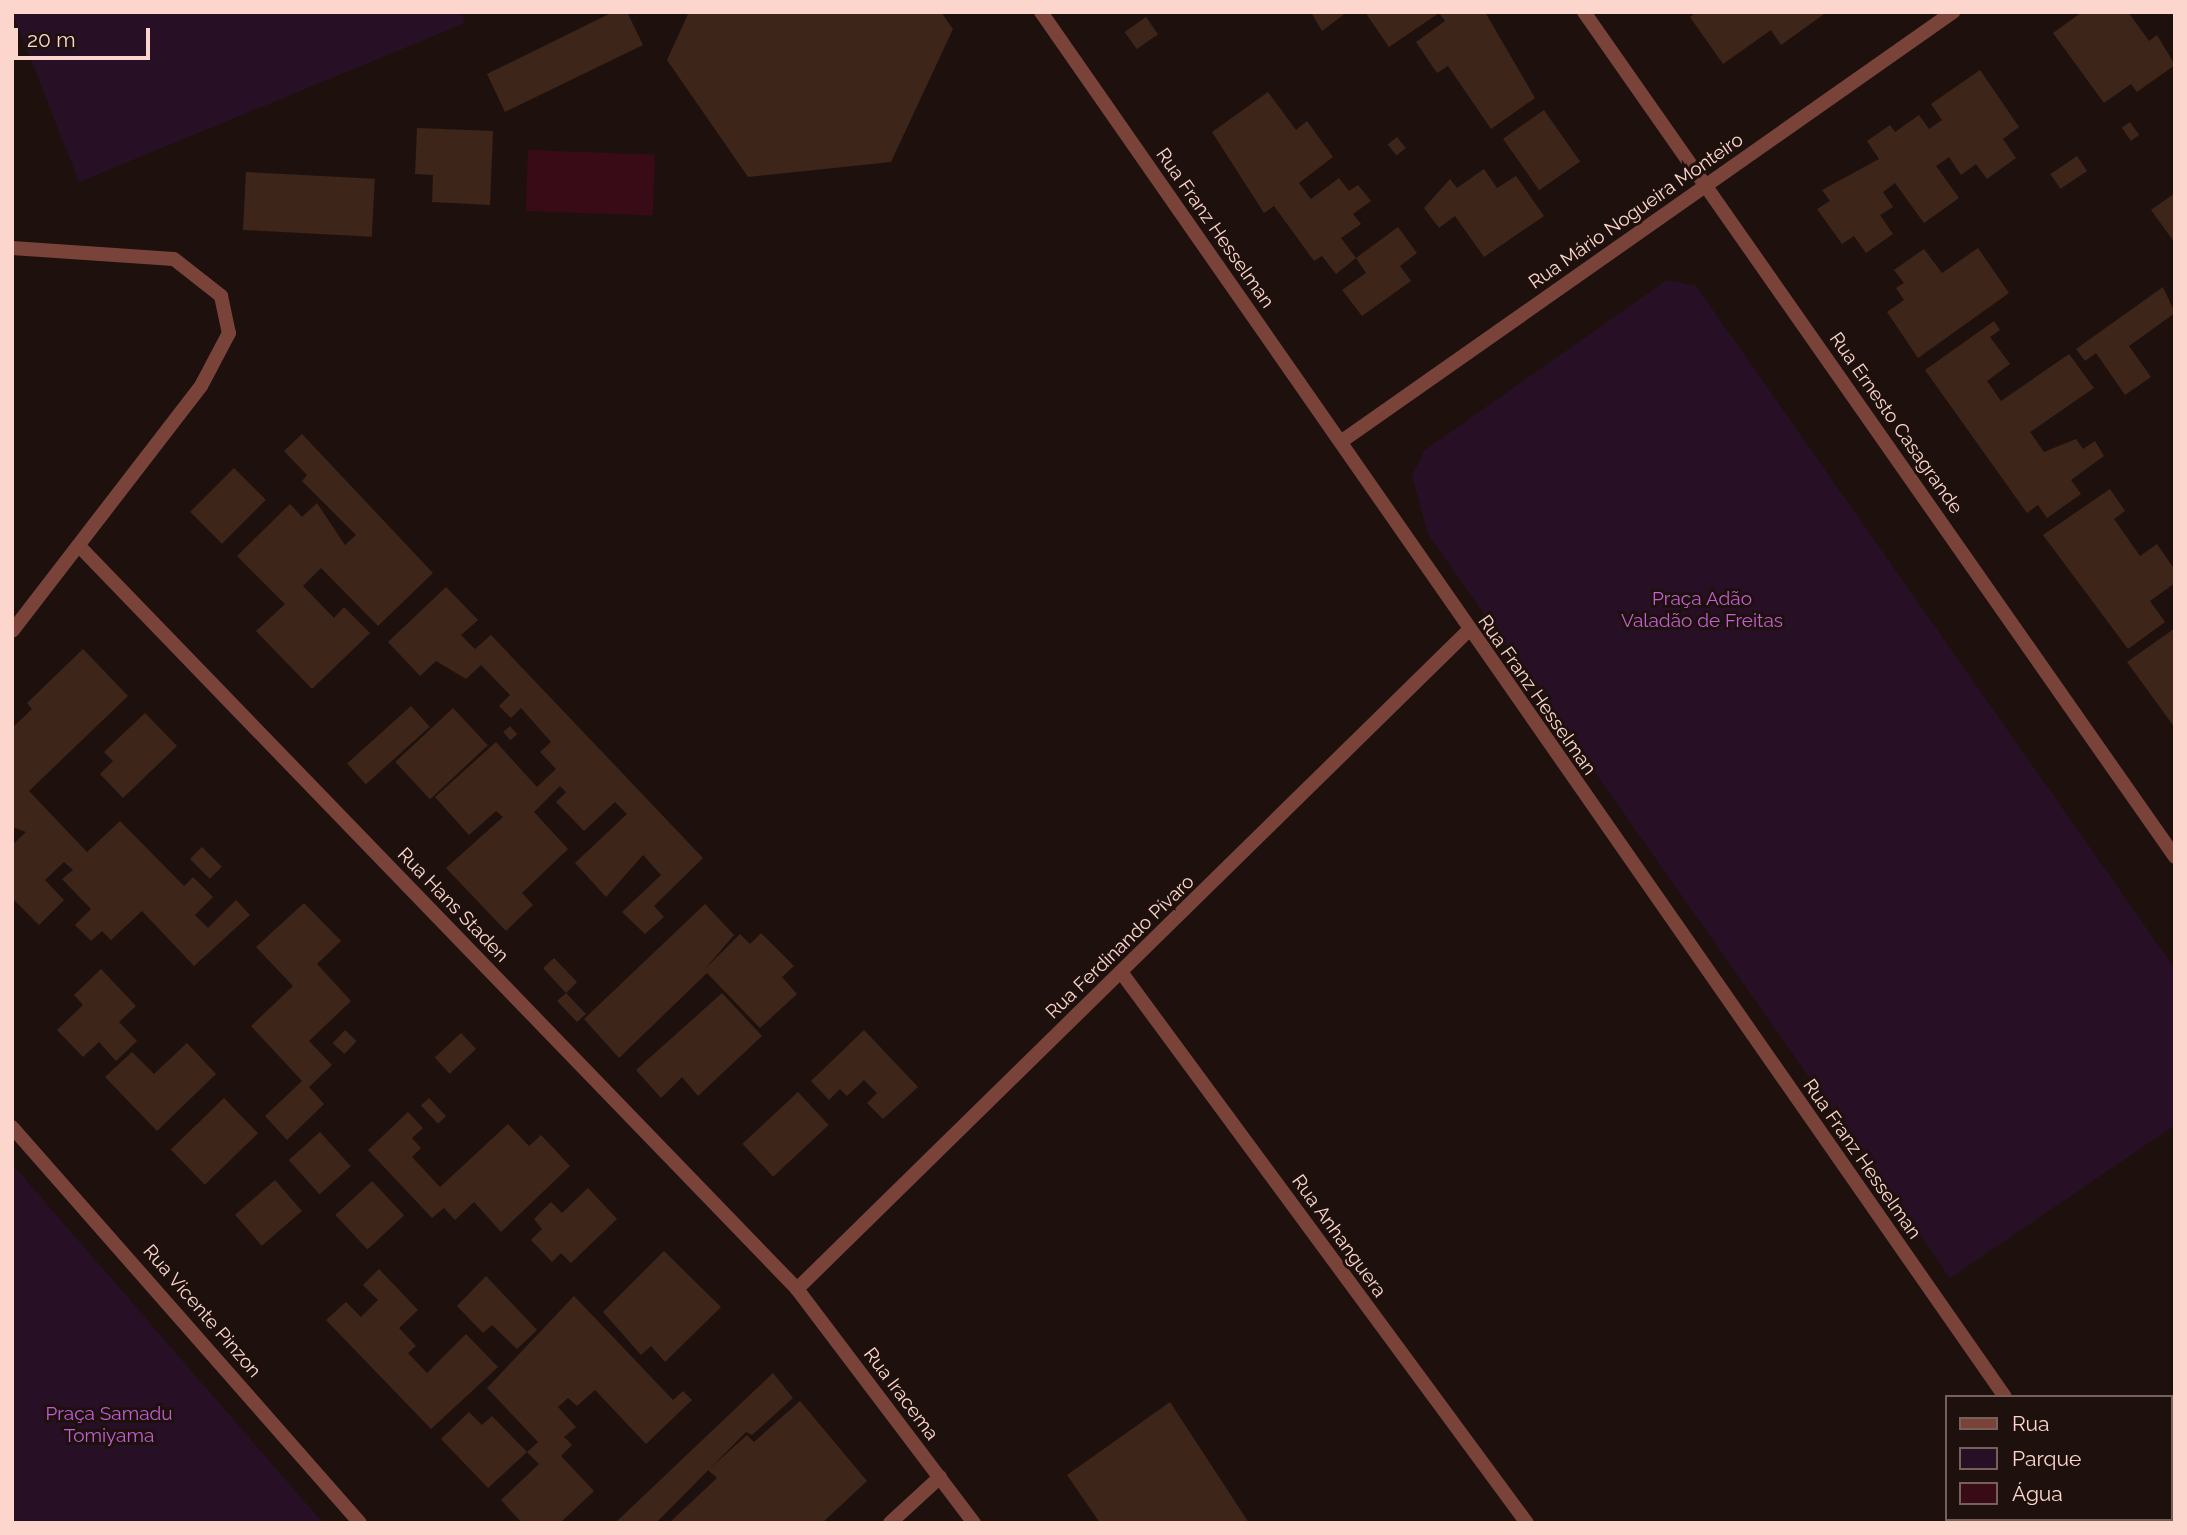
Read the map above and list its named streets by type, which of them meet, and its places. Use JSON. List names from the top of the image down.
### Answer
{
  "streets": {
    "street": [
      "Rua Mário Nogueira Monteiro",
      "Rua Franz Hesselman",
      "Rua Ernesto Casagrande",
      "Rua Hans Staden",
      "Rua Ferdinando Pívaro",
      "Rua Anhanguera",
      "Rua Vicente Pinzon",
      "Rua Iracema"
    ]
  },
  "crossings": [
    ["Rua Mário Nogueira Monteiro", "Rua Franz Hesselman"],
    ["Rua Mário Nogueira Monteiro", "Rua Ernesto Casagrande"],
    ["Rua Franz Hesselman", "Rua Ferdinando Pívaro"],
    ["Rua Hans Staden", "Rua Ferdinando Pívaro"],
    ["Rua Hans Staden", "Rua Iracema"],
    ["Rua Ferdinando Pívaro", "Rua Anhanguera"],
    ["Rua Ferdinando Pívaro", "Rua Iracema"]
  ],
  "parks": ["Praça Adão Valadão de Freitas", "Praça Samadu Tomiyama"],
  "legend": ["Rua", "Parque", "Água"],
  "scale_bar": "20 m"
}
